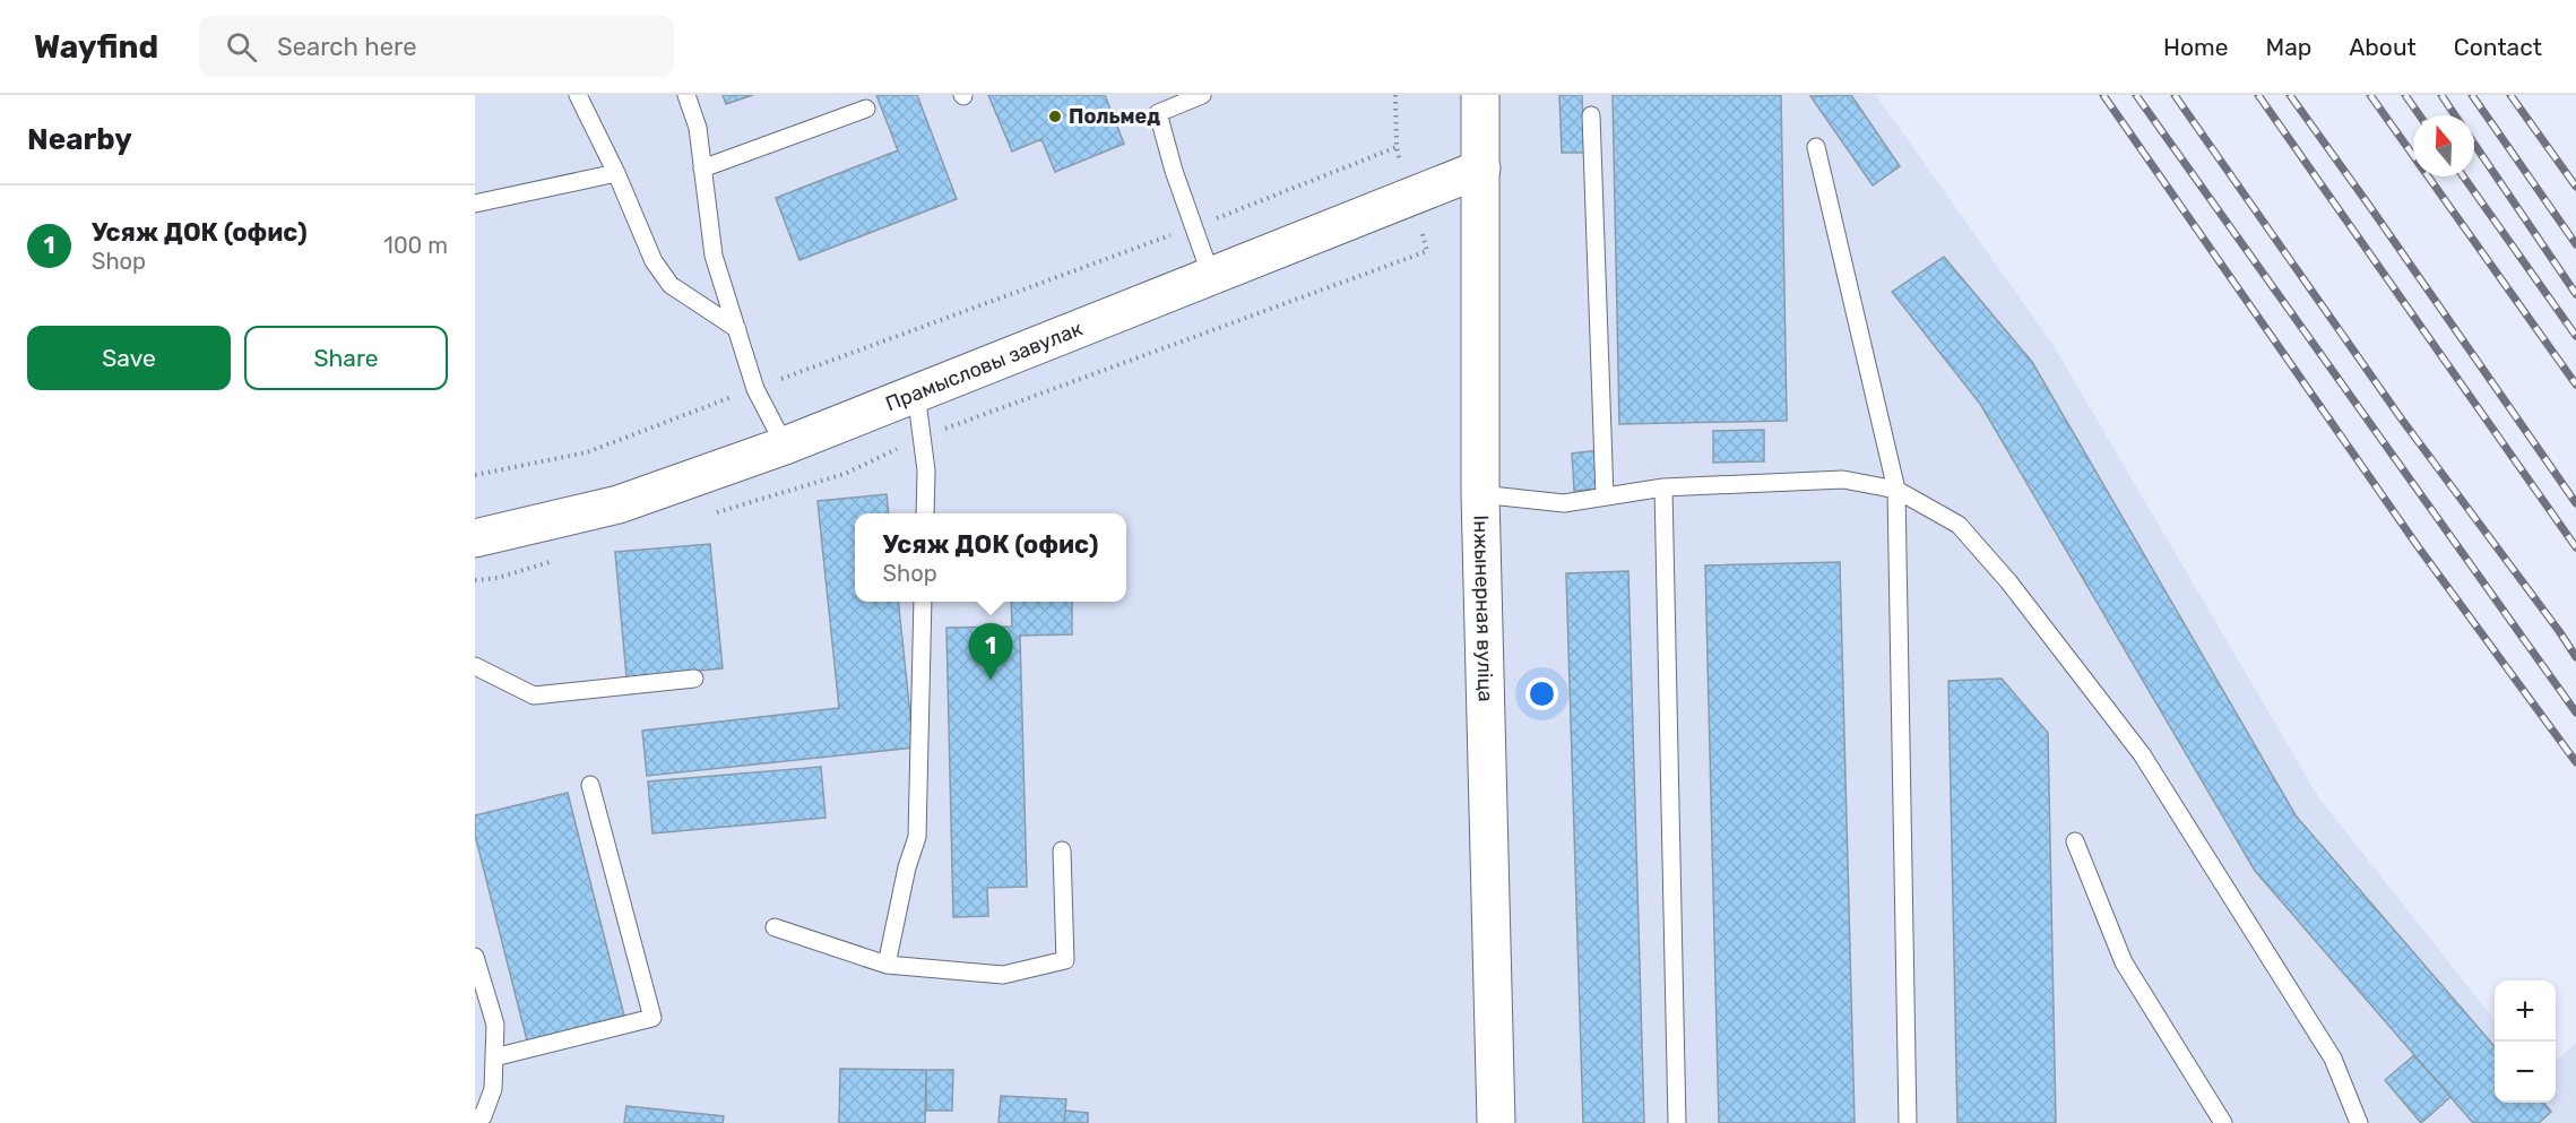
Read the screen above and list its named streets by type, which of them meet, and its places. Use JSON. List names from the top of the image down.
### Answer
{
  "streets": {
    "street": ["Прамысловы завулак", "Інжынерная вуліца"]
  },
  "crossings": [
    ["Прамысловы завулак", "Інжынерная вуліца"]
  ],
  "places": ["Польмед"],
  "north": "top",
  "page": {
    "header": "Wayfind",
    "search": "Search here",
    "nav": [
      "Home",
      "Map",
      "About",
      "Contact"
    ],
    "heading": "Nearby",
    "list": [
      {
        "mark": "1",
        "name": "Усяж ДОК (офис)",
        "note": "Shop",
        "value": "100 m"
      }
    ],
    "buttons": ["Save", "Share"],
    "popup": ["Усяж ДОК (офис)", "Shop"],
    "pins": "1",
    "map_buttons": ["+", "−"]
  }
}
